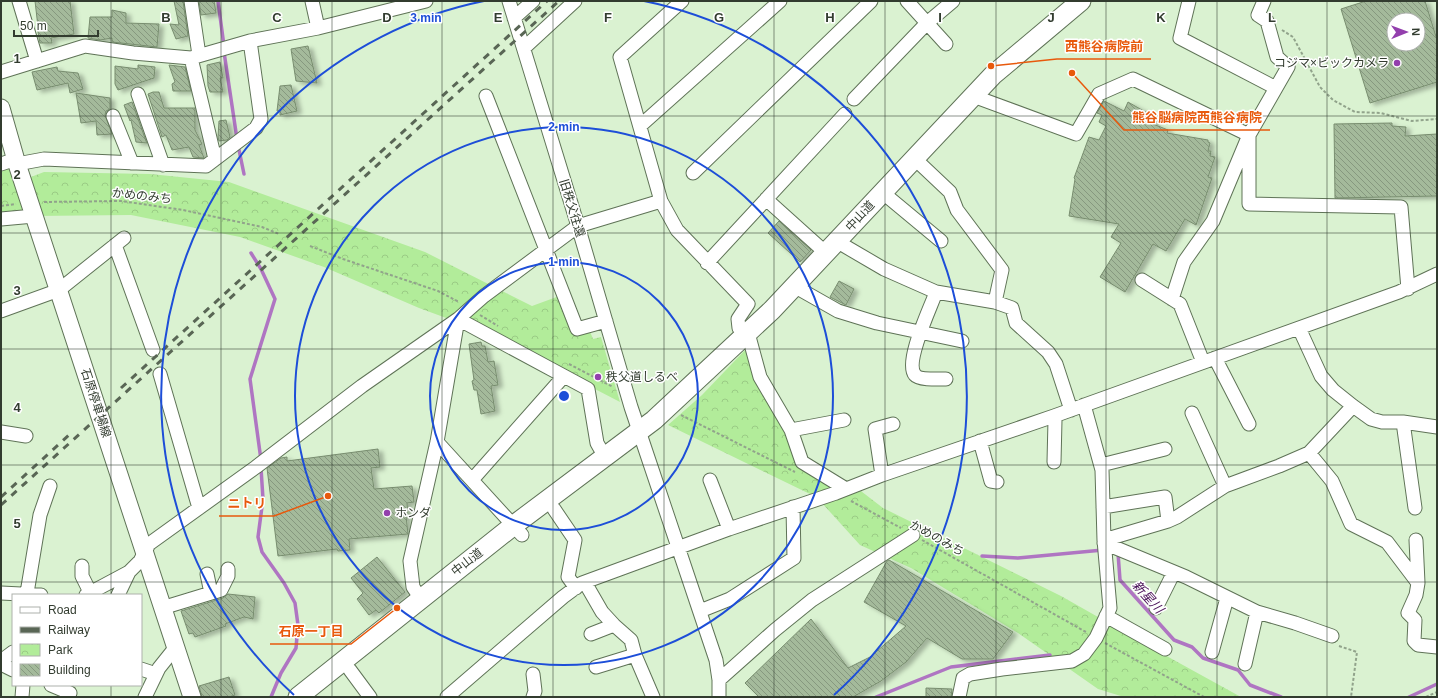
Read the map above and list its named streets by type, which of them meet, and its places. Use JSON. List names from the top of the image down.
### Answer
{
  "streets": {
    "highway": ["中山道"],
    "main road": ["石原停車場線"],
    "street": ["旧秩父往還"],
    "path": ["かめのみち"]
  },
  "crossings": [
    ["かめのみち", "石原停車場線"],
    ["旧秩父往還", "中山道"]
  ],
  "water": ["新星川"],
  "places": [
    "コジマ×ビックカメラ",
    "西熊谷病院前",
    "熊谷脳病院西熊谷病院",
    "秩父道しるべ",
    "ニトリ",
    "ホンダ",
    "石原一丁目"
  ],
  "legend": [
    "Road",
    "Railway",
    "Park",
    "Building"
  ],
  "scale_bar": "50 m",
  "north": "right",
  "grid": {
    "columns": [
      "B",
      "C",
      "D",
      "E",
      "F",
      "G",
      "H",
      "I",
      "J",
      "K",
      "L"
    ],
    "rows": [
      "1",
      "2",
      "3",
      "4",
      "5"
    ]
  },
  "rings": ["3 min", "2 min", "1 min"]
}
